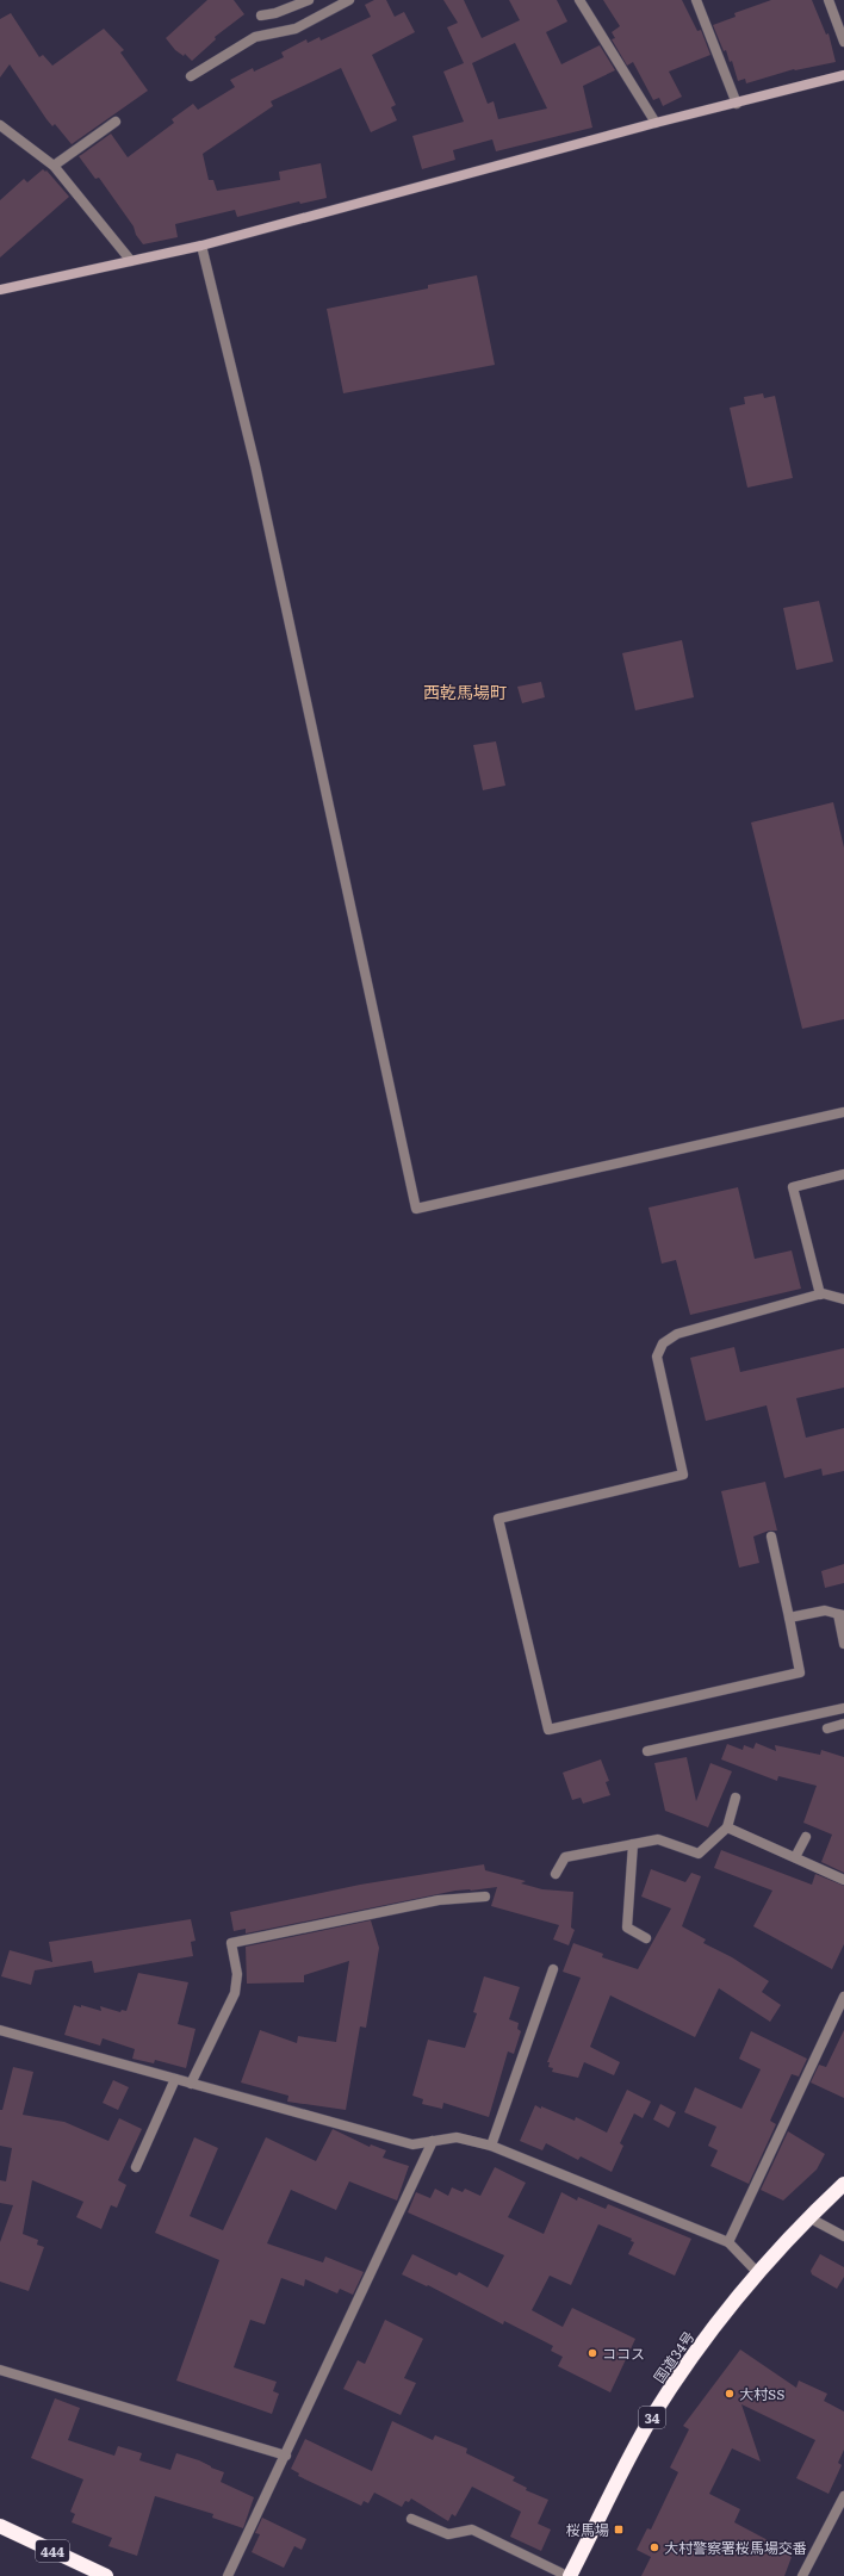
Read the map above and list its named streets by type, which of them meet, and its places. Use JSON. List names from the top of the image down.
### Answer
{
  "streets": {
    "highway": ["国道34号", "34", "444"]
  },
  "districts": ["西乾馬場町"],
  "places": {
    "other": ["ココス", "大村SS", "大村警察署桜馬場交番"],
    "transit": ["桜馬場"]
  }
}
